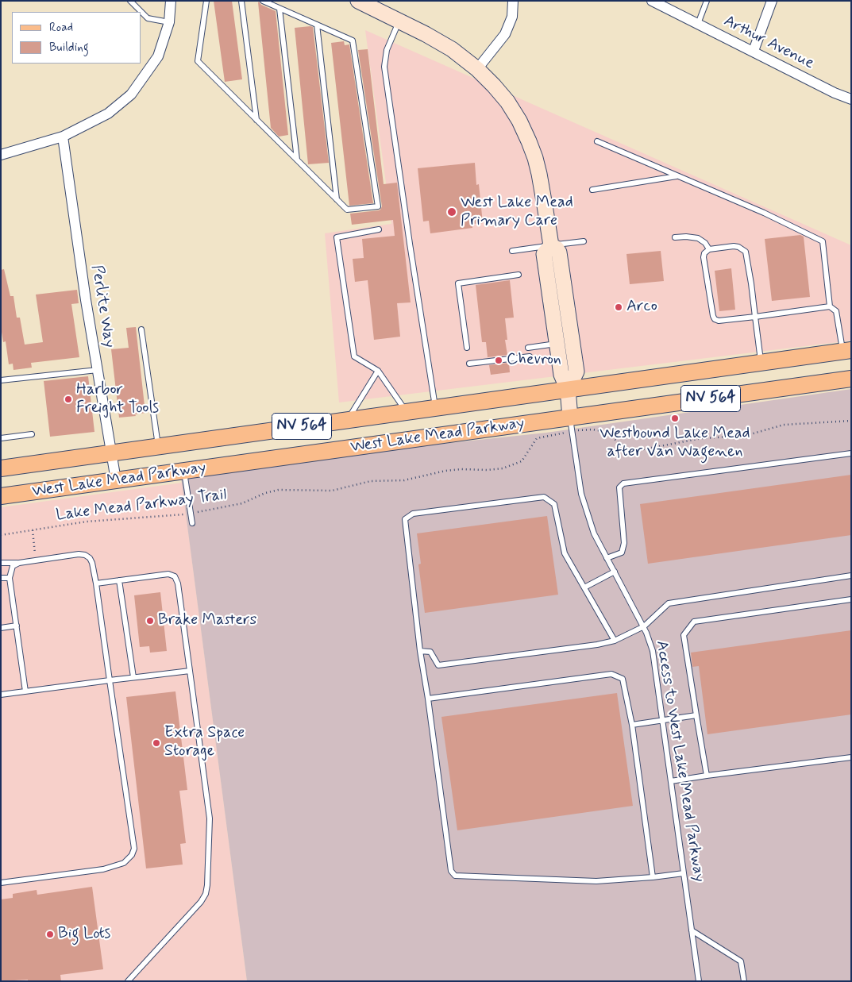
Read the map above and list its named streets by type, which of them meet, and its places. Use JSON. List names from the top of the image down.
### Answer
{
  "streets": {
    "main road": ["NV 564", "West Lake Mead Parkway"],
    "street": ["Arthur Avenue", "Perlite Way"],
    "lane": ["Access to West Lake Mead Parkway"],
    "path": ["Lake Mead Parkway Trail"]
  },
  "crossings": [
    ["Perlite Way", "West Lake Mead Parkway"],
    ["West Lake Mead Parkway", "Lake Mead Parkway Trail"],
    ["West Lake Mead Parkway", "Access to West Lake Mead Parkway"],
    ["Lake Mead Parkway Trail", "Access to West Lake Mead Parkway"]
  ],
  "places": [
    "West Lake Mead Primary Care",
    "Arco",
    "Chevron",
    "Harbor Freight Tools",
    "Westbound Lake Mead after Van Wagenen",
    "Brake Masters",
    "Extra Space Storage",
    "Big Lots"
  ],
  "legend": ["Road", "Building"]
}
